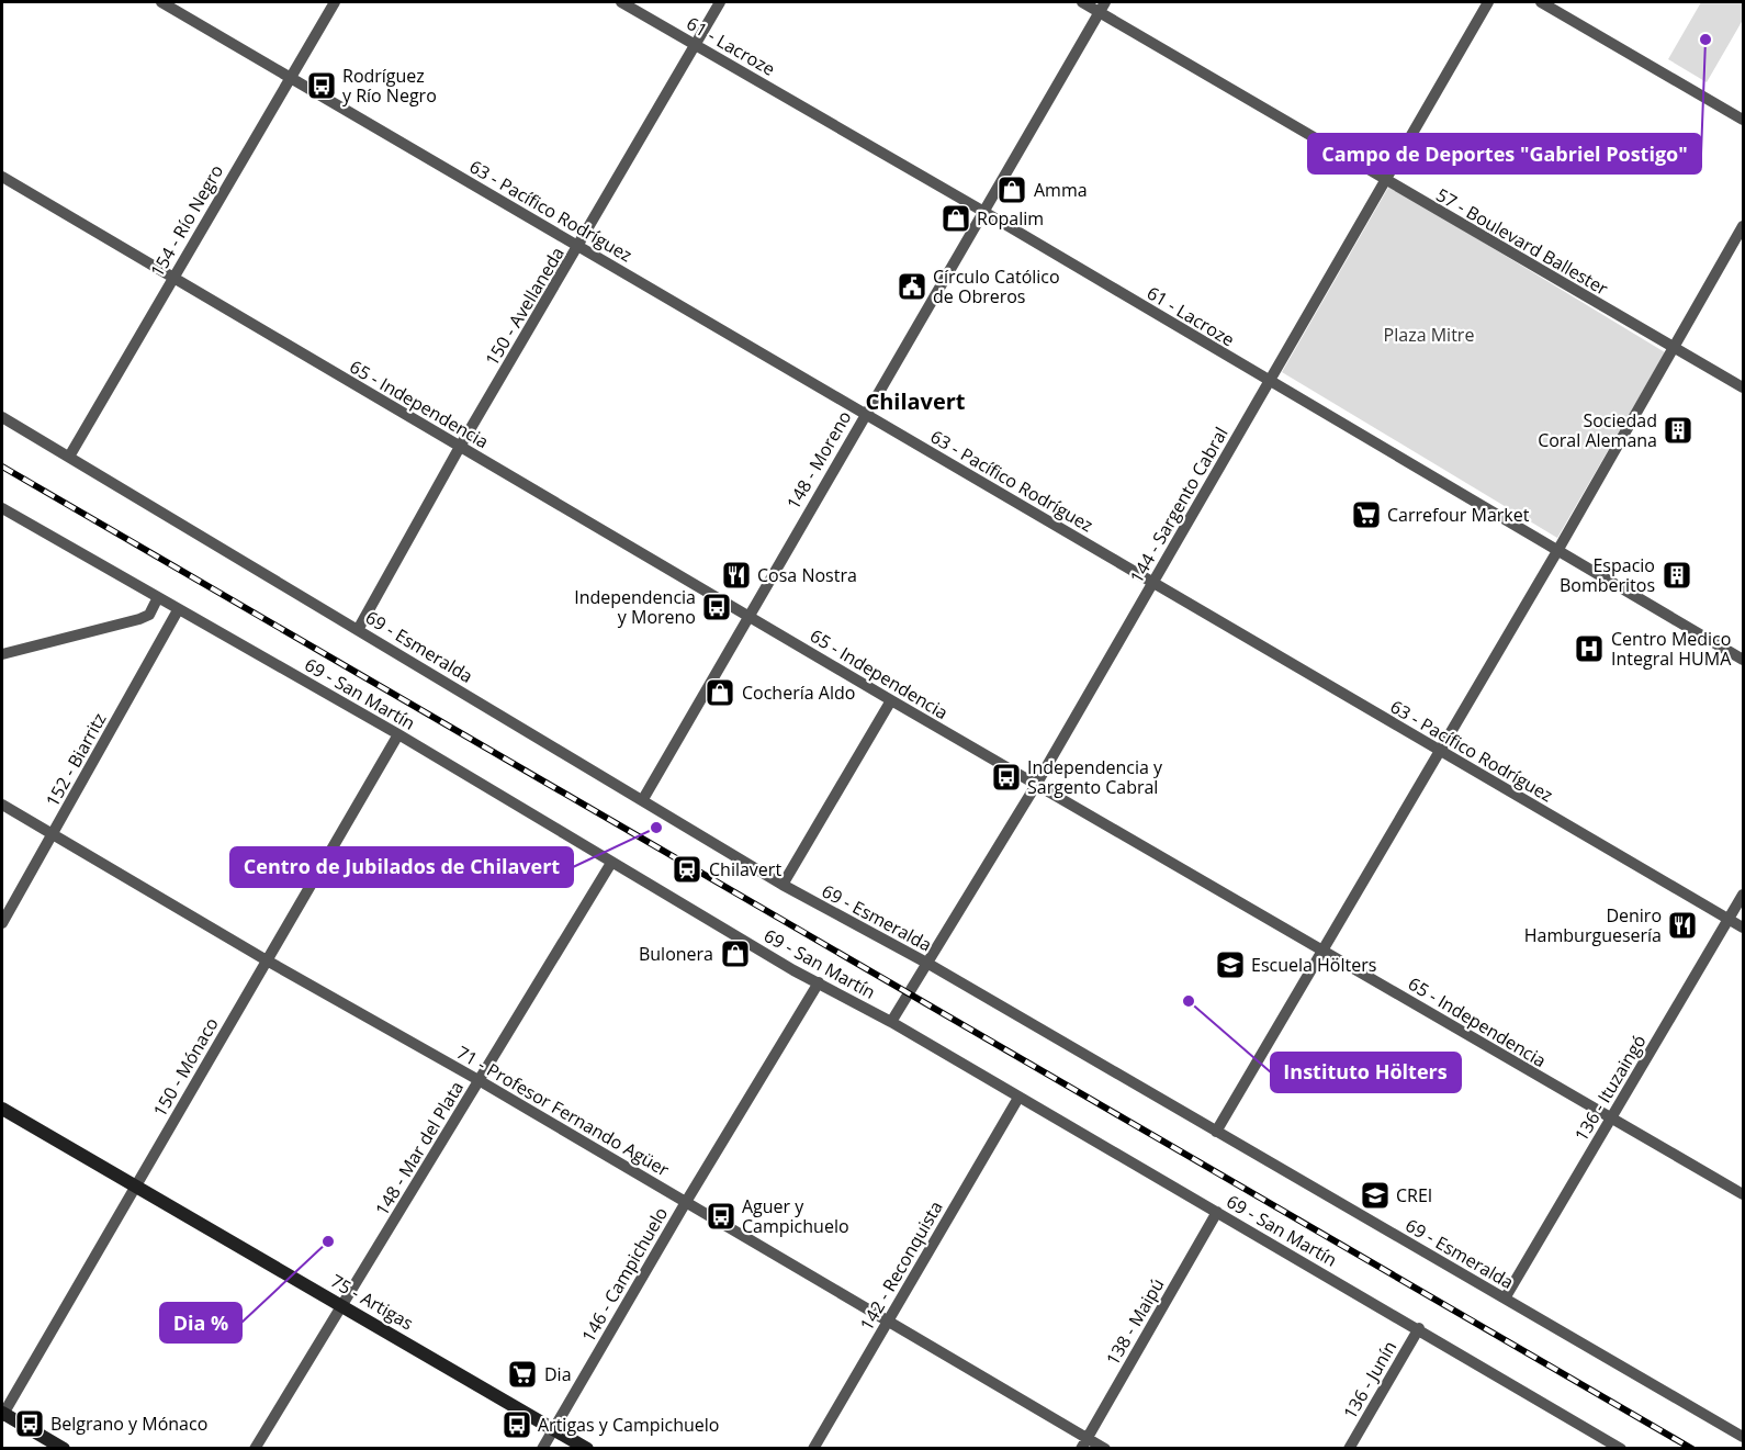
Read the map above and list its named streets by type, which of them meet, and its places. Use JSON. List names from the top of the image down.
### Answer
{
  "streets": {
    "street": [
      "61 - Lacroze",
      "63 - Pacífico Rodríguez",
      "154 - Río Negro",
      "57 - Boulevard Ballester",
      "150 - Avellaneda",
      "65 - Independencia",
      "148 - Moreno",
      "144 - Sargento Cabral",
      "69 - Esmeralda",
      "69 - San Martín",
      "152 - Biarritz",
      "150 - Mónaco",
      "136 - Ituzaingó",
      "71 - Profesor Fernando Agüer",
      "148 - Mar del Plata",
      "142 - Reconquista",
      "146 - Campichuelo",
      "75 - Artigas",
      "138 - Maipú",
      "136 - Junín"
    ]
  },
  "crossings": [
    ["61 - Lacroze", "150 - Avellaneda"],
    ["61 - Lacroze", "148 - Moreno"],
    ["61 - Lacroze", "144 - Sargento Cabral"],
    ["63 - Pacífico Rodríguez", "154 - Río Negro"],
    ["63 - Pacífico Rodríguez", "150 - Avellaneda"],
    ["63 - Pacífico Rodríguez", "148 - Moreno"],
    ["63 - Pacífico Rodríguez", "144 - Sargento Cabral"],
    ["63 - Pacífico Rodríguez", "136 - Ituzaingó"],
    ["154 - Río Negro", "65 - Independencia"],
    ["154 - Río Negro", "69 - Esmeralda"],
    ["57 - Boulevard Ballester", "148 - Moreno"],
    ["57 - Boulevard Ballester", "144 - Sargento Cabral"],
    ["150 - Avellaneda", "65 - Independencia"],
    ["150 - Avellaneda", "69 - Esmeralda"],
    ["65 - Independencia", "148 - Moreno"],
    ["65 - Independencia", "144 - Sargento Cabral"],
    ["65 - Independencia", "136 - Ituzaingó"],
    ["148 - Moreno", "69 - Esmeralda"],
    ["144 - Sargento Cabral", "69 - Esmeralda"],
    ["144 - Sargento Cabral", "69 - San Martín"],
    ["69 - Esmeralda", "136 - Ituzaingó"],
    ["69 - San Martín", "152 - Biarritz"],
    ["69 - San Martín", "150 - Mónaco"],
    ["69 - San Martín", "148 - Mar del Plata"],
    ["69 - San Martín", "142 - Reconquista"],
    ["69 - San Martín", "146 - Campichuelo"],
    ["69 - San Martín", "138 - Maipú"],
    ["69 - San Martín", "136 - Junín"],
    ["152 - Biarritz", "71 - Profesor Fernando Agüer"],
    ["150 - Mónaco", "71 - Profesor Fernando Agüer"],
    ["150 - Mónaco", "75 - Artigas"],
    ["71 - Profesor Fernando Agüer", "148 - Mar del Plata"],
    ["71 - Profesor Fernando Agüer", "142 - Reconquista"],
    ["71 - Profesor Fernando Agüer", "146 - Campichuelo"],
    ["71 - Profesor Fernando Agüer", "138 - Maipú"],
    ["148 - Mar del Plata", "75 - Artigas"],
    ["146 - Campichuelo", "75 - Artigas"]
  ],
  "districts": ["Chilavert"],
  "parks": ["Plaza Mitre"],
  "places": {
    "other": [
      "Campo de Deportes \"Gabriel Postigo\"",
      "Centro de Jubilados de Chilavert",
      "Instituto Hölters",
      "Dia %"
    ],
    "bus stop": [
      "Rodríguez y Río Negro",
      "Independencia y Moreno",
      "Independencia y Sargento Cabral",
      "Aguer y Campichuelo",
      "Belgrano y Mónaco",
      "Artigas y Campichuelo"
    ],
    "shop": [
      "Amma",
      "Ropalim",
      "Cochería Aldo",
      "Bulonera"
    ],
    "public building": ["Círculo Católico de Obreros"],
    "building": ["Sociedad Coral Alemana", "Espacio Bomberitos"],
    "supermarket": ["Carrefour Market", "Dia"],
    "restaurant": ["Cosa Nostra", "Deniro Hamburguesería"],
    "hospital": ["Centro Medico Integral HUMA"],
    "station": ["Chilavert"],
    "school or university": ["Escuela Hölters", "CREI"]
  }
}
